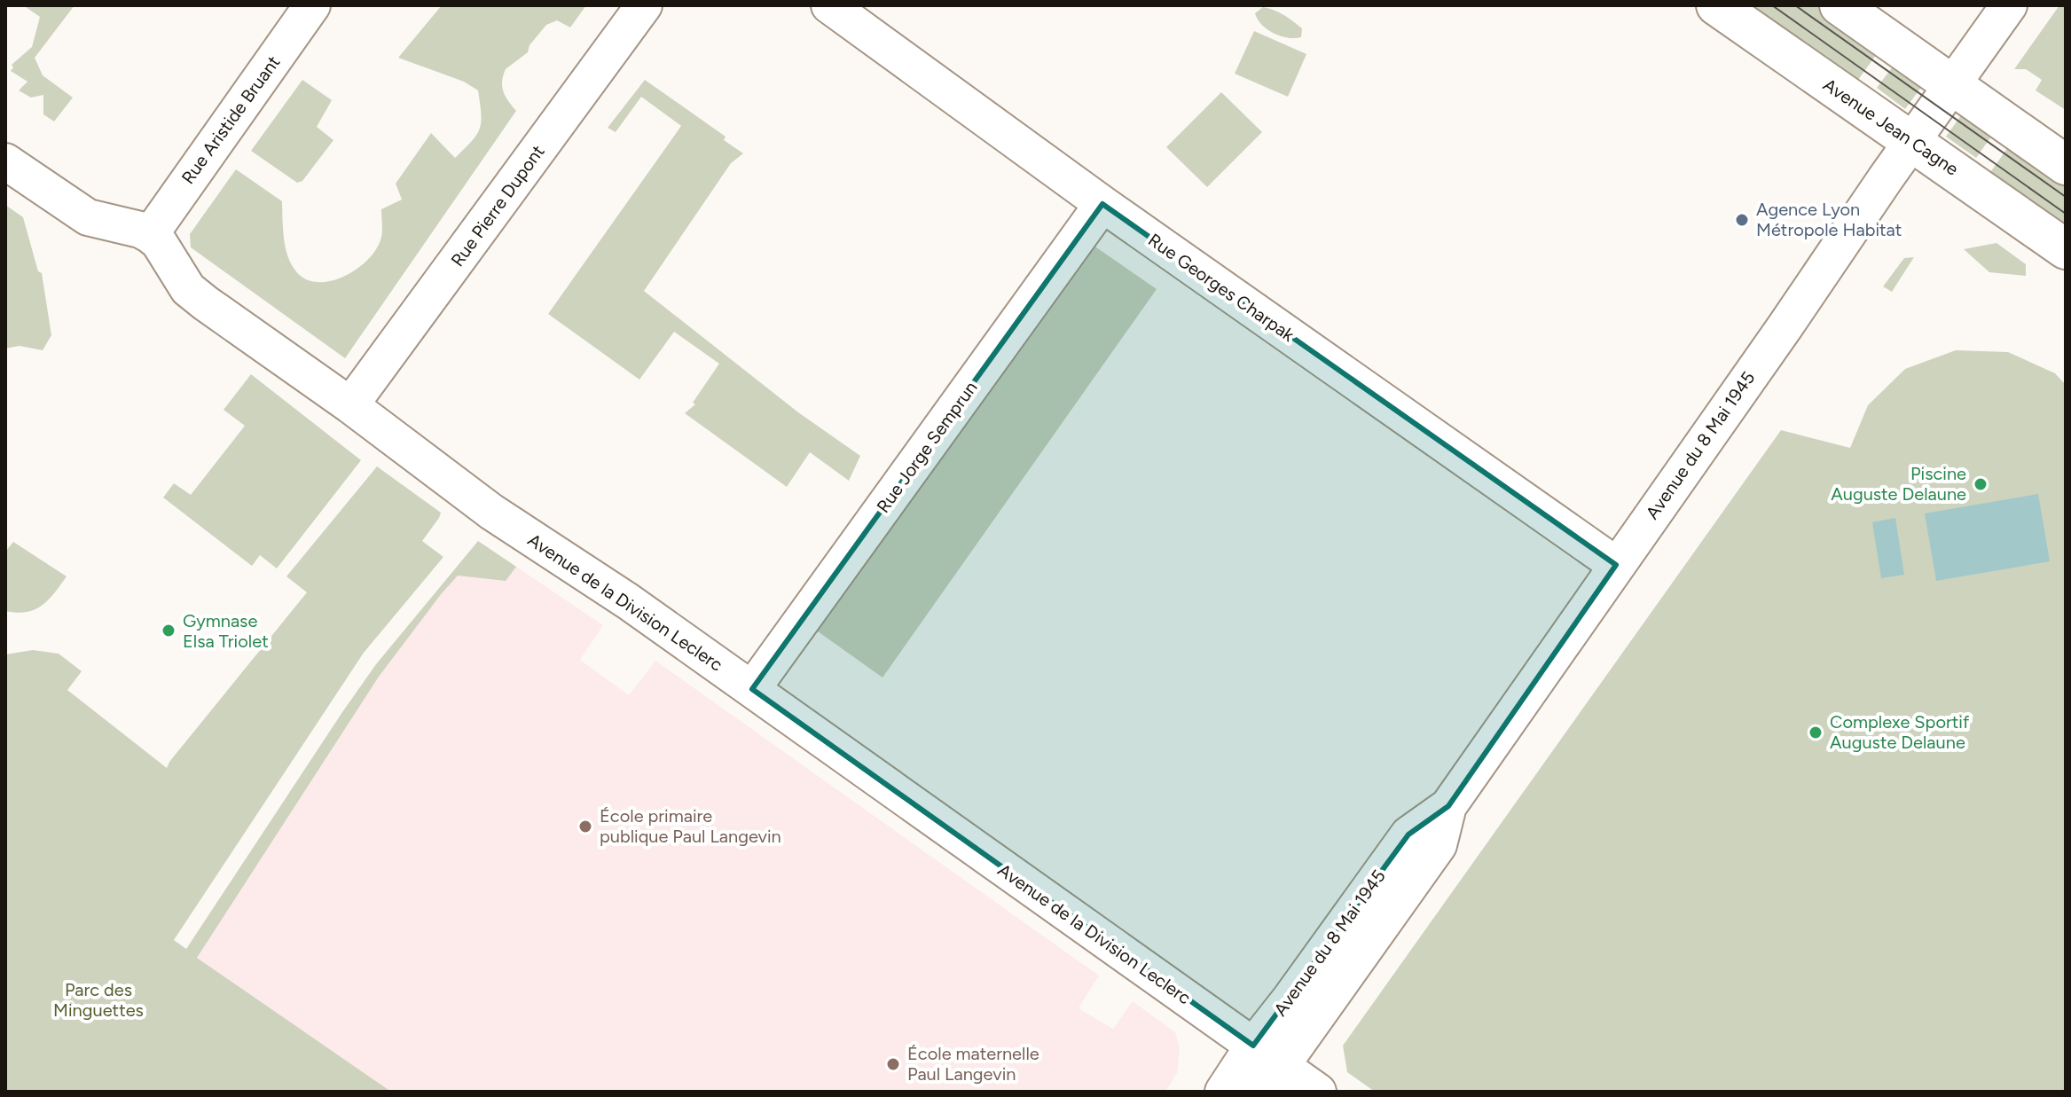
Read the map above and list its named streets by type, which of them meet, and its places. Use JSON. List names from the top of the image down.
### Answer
{
  "streets": {
    "street": [
      "Rue Aristide Bruant",
      "Avenue Jean Cagne",
      "Rue Pierre Dupont",
      "Rue Georges Charpak",
      "Avenue du 8 Mai 1945",
      "Rue Jorge Semprun",
      "Avenue de la Division Leclerc"
    ]
  },
  "crossings": [
    ["Rue Aristide Bruant", "Avenue de la Division Leclerc"],
    ["Avenue Jean Cagne", "Avenue du 8 Mai 1945"],
    ["Rue Pierre Dupont", "Avenue de la Division Leclerc"],
    ["Rue Georges Charpak", "Avenue du 8 Mai 1945"],
    ["Rue Georges Charpak", "Rue Jorge Semprun"],
    ["Avenue du 8 Mai 1945", "Avenue de la Division Leclerc"],
    ["Rue Jorge Semprun", "Avenue de la Division Leclerc"]
  ],
  "parks": ["Parc des Minguettes"],
  "places": [
    "Agence Lyon Métropole Habitat",
    "Piscine Auguste Delaune",
    "Gymnase Elsa Triolet",
    "Complexe Sportif Auguste Delaune",
    "École primaire publique Paul Langevin",
    "École maternelle Paul Langevin"
  ]
}
